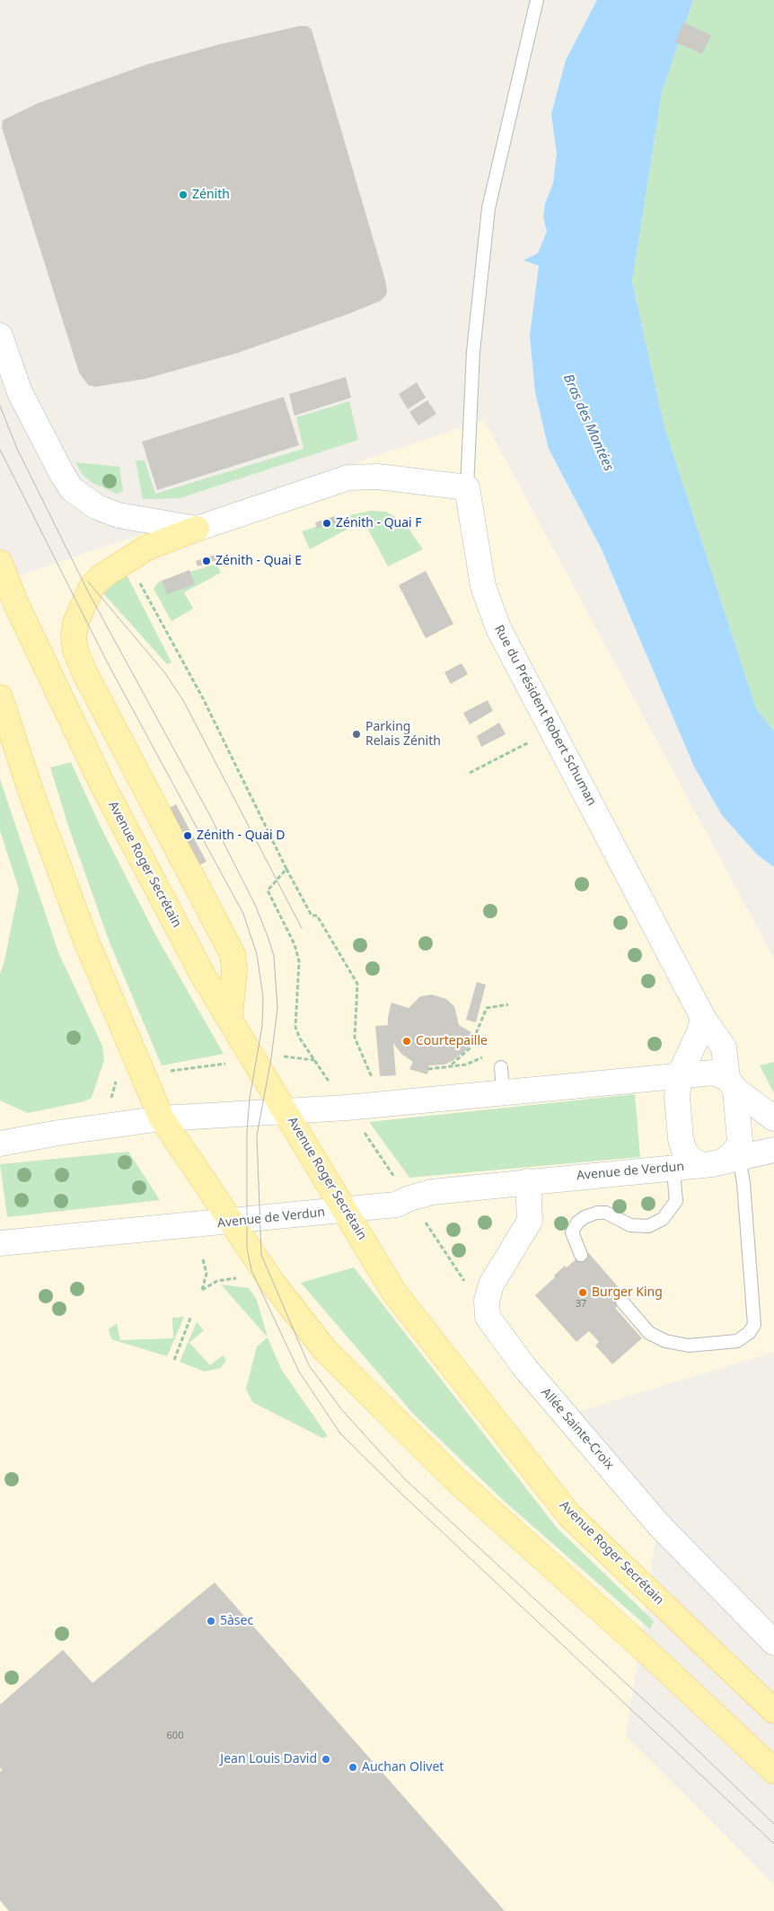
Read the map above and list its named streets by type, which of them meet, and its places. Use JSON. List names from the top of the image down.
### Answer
{
  "streets": {
    "main road": ["Avenue Roger Secrétain"],
    "street": ["Rue du Président Robert Schuman", "Avenue de Verdun", "Allée Sainte-Croix"]
  },
  "crossings": [
    ["Avenue Roger Secrétain", "Avenue de Verdun"]
  ],
  "water": ["Bras des Montées"],
  "places": [
    "Zénith",
    "Zénith - Quai F",
    "Zénith - Quai E",
    "Parking Relais Zénith",
    "Zénith - Quai D",
    "Courtepaille",
    "Burger King",
    "5àsec",
    "Jean Louis David",
    "Auchan Olivet"
  ],
  "house_numbers": ["37", "600"]
}
